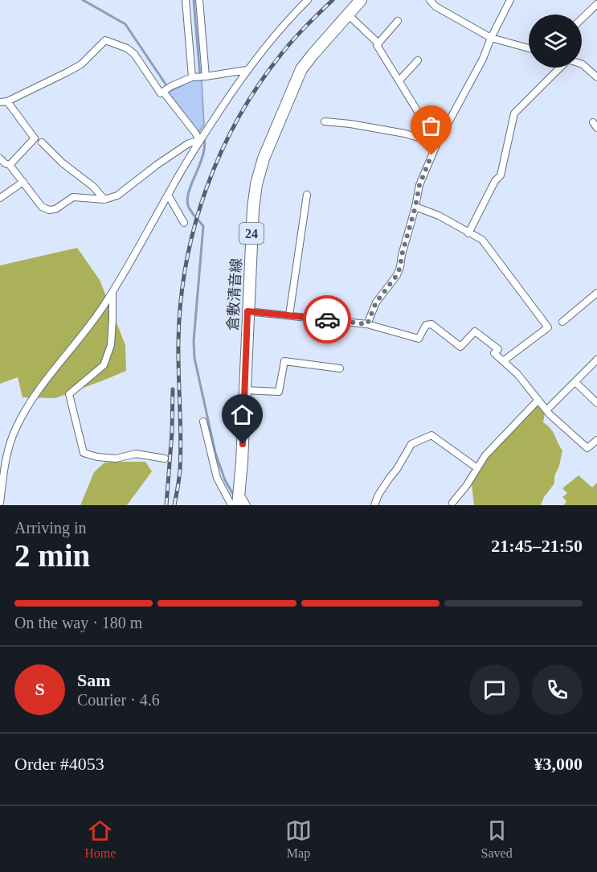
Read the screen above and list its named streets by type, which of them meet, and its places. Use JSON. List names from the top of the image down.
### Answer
{
  "streets": {
    "main road": ["24", "倉敷清音線"]
  },
  "page": {
    "heading": ["2 min", "Arriving in", "21:45–21:50"],
    "panel": [
      "Sam",
      "Courier · 4.6",
      "Order #4053",
      "¥3,000"
    ],
    "bar": "On the way · 180 m",
    "round": "S",
    "tabs": ["Home", "Map", "Saved"]
  }
}
